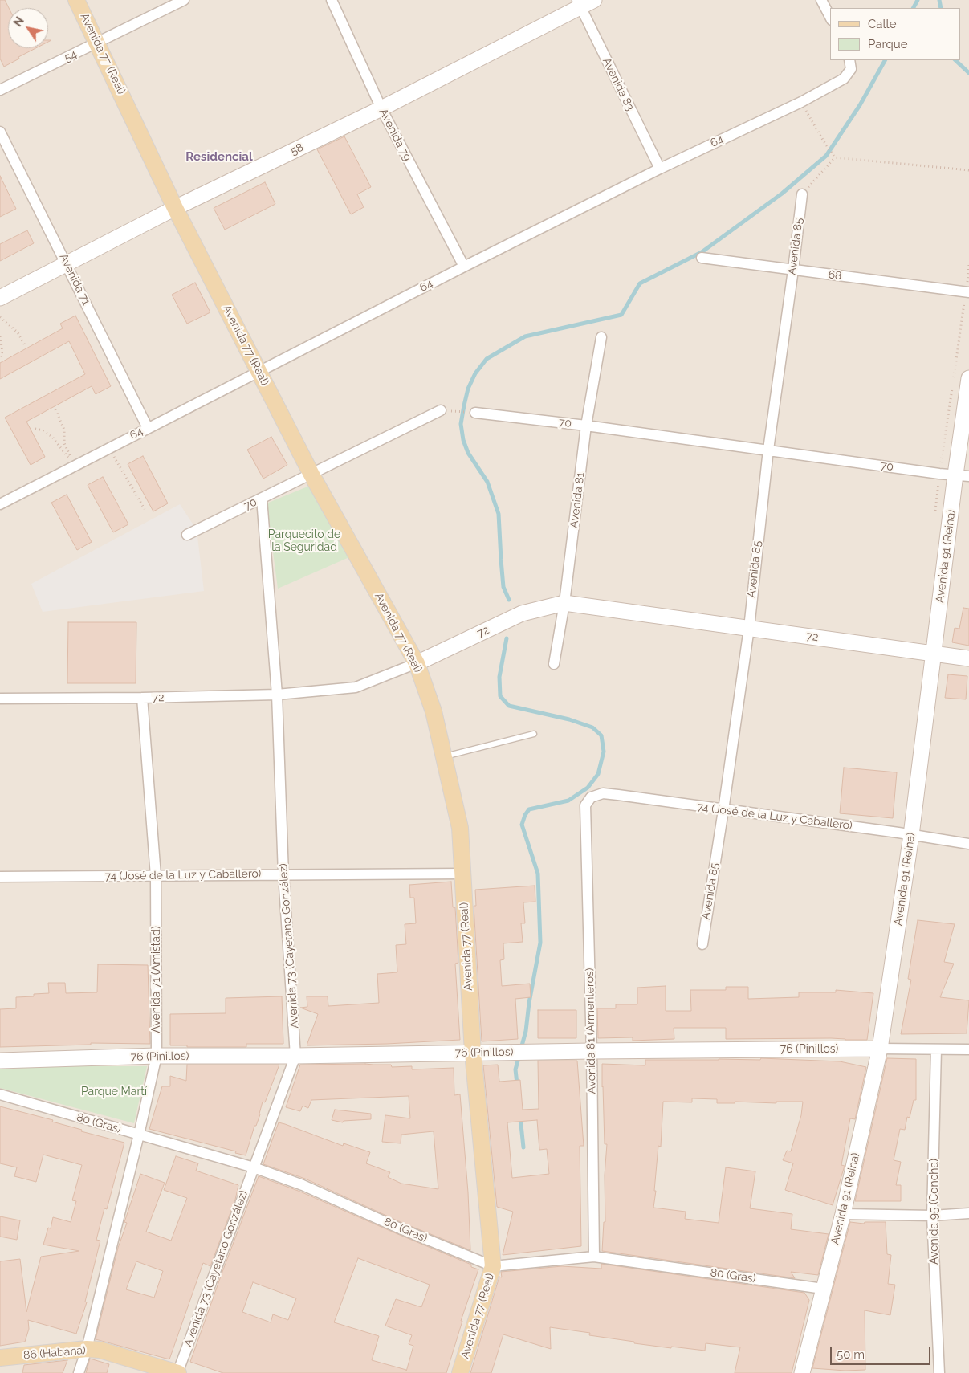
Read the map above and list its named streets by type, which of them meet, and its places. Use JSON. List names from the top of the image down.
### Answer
{
  "streets": {
    "main road": ["Avenida 77 (Real)", "86 (Habana)"],
    "street": [
      "54",
      "Avenida 83",
      "Avenida 79",
      "64",
      "58",
      "Avenida 85",
      "68",
      "Avenida 71",
      "70",
      "Avenida 81",
      "Avenida 91 (Reina)",
      "72",
      "74 (José de la Luz y Caballero)",
      "Avenida 73 (Cayetano González)",
      "Avenida 71 (Amistad)",
      "Avenida 81 (Armenteros)",
      "76 (Pinillos)",
      "80 (Gras)",
      "Avenida 95 (Concha)"
    ]
  },
  "crossings": [
    ["Avenida 77 (Real)", "54"],
    ["Avenida 77 (Real)", "64"],
    ["Avenida 77 (Real)", "58"],
    ["Avenida 77 (Real)", "70"],
    ["Avenida 77 (Real)", "72"],
    ["Avenida 77 (Real)", "74 (José de la Luz y Caballero)"],
    ["Avenida 77 (Real)", "76 (Pinillos)"],
    ["Avenida 77 (Real)", "80 (Gras)"],
    ["Avenida 83", "64"],
    ["Avenida 83", "58"],
    ["Avenida 79", "64"],
    ["Avenida 79", "58"],
    ["64", "Avenida 71"],
    ["58", "Avenida 71"],
    ["Avenida 85", "68"],
    ["Avenida 85", "70"],
    ["Avenida 85", "72"],
    ["Avenida 85", "74 (José de la Luz y Caballero)"],
    ["70", "Avenida 81"],
    ["70", "Avenida 91 (Reina)"],
    ["70", "Avenida 73 (Cayetano González)"],
    ["Avenida 81", "72"],
    ["Avenida 91 (Reina)", "72"],
    ["Avenida 91 (Reina)", "74 (José de la Luz y Caballero)"],
    ["Avenida 91 (Reina)", "76 (Pinillos)"],
    ["Avenida 91 (Reina)", "80 (Gras)"],
    ["72", "Avenida 73 (Cayetano González)"],
    ["72", "Avenida 71 (Amistad)"],
    ["74 (José de la Luz y Caballero)", "Avenida 73 (Cayetano González)"],
    ["74 (José de la Luz y Caballero)", "Avenida 71 (Amistad)"],
    ["74 (José de la Luz y Caballero)", "Avenida 81 (Armenteros)"],
    ["Avenida 73 (Cayetano González)", "76 (Pinillos)"],
    ["Avenida 73 (Cayetano González)", "80 (Gras)"],
    ["Avenida 73 (Cayetano González)", "86 (Habana)"],
    ["Avenida 71 (Amistad)", "76 (Pinillos)"],
    ["Avenida 71 (Amistad)", "80 (Gras)"],
    ["Avenida 71 (Amistad)", "86 (Habana)"],
    ["Avenida 81 (Armenteros)", "76 (Pinillos)"],
    ["Avenida 81 (Armenteros)", "80 (Gras)"],
    ["76 (Pinillos)", "Avenida 95 (Concha)"]
  ],
  "districts": ["Residencial"],
  "parks": ["Parquecito de la Seguridad", "Parque Martí"],
  "legend": ["Calle", "Parque"],
  "scale_bar": "50 m",
  "north": "top left"
}
